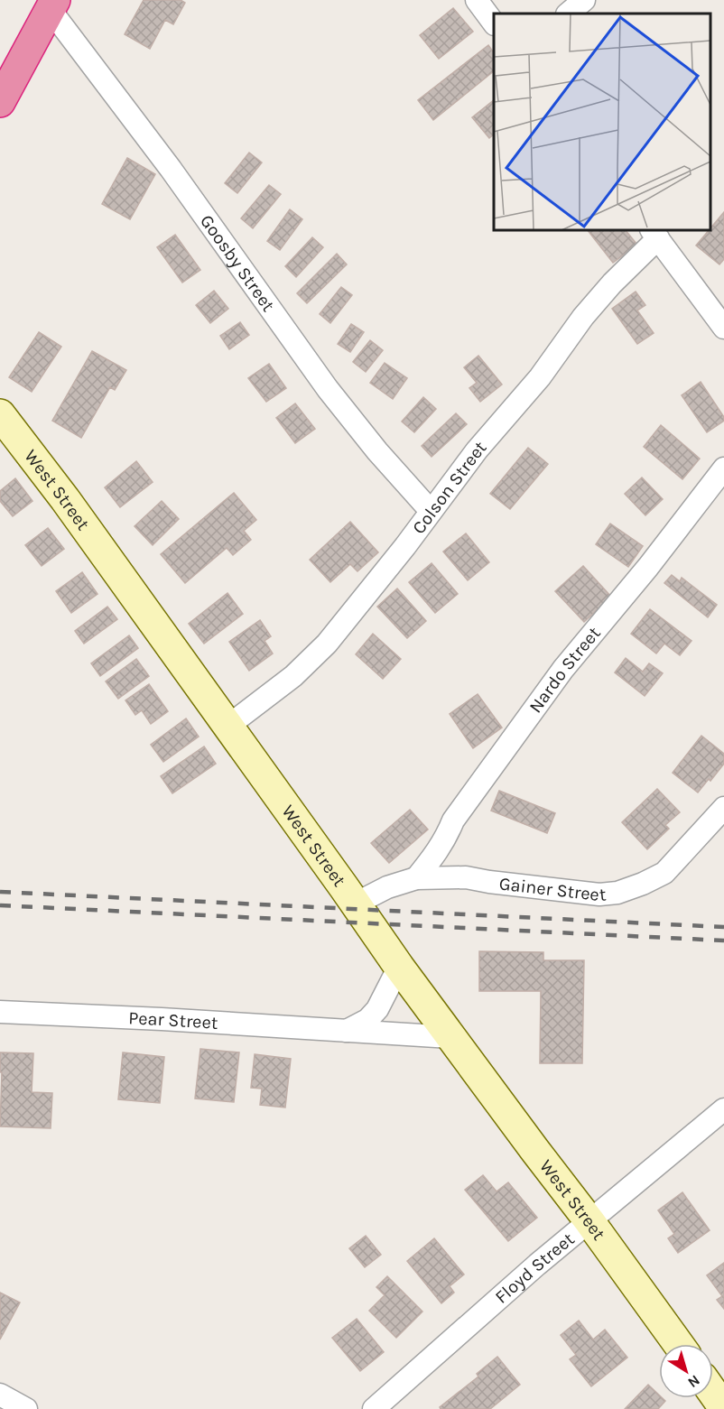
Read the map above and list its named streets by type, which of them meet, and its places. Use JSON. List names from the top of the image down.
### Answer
{
  "streets": {
    "street": [
      "Goosby Street",
      "Colson Street",
      "West Street",
      "Nardo Street",
      "Gainer Street",
      "Pear Street",
      "Floyd Street"
    ]
  },
  "crossings": [
    ["Goosby Street", "Colson Street"],
    ["Colson Street", "West Street"],
    ["West Street", "Gainer Street"],
    ["West Street", "Pear Street"],
    ["West Street", "Floyd Street"],
    ["Nardo Street", "Gainer Street"]
  ],
  "north": "bottom right"
}
